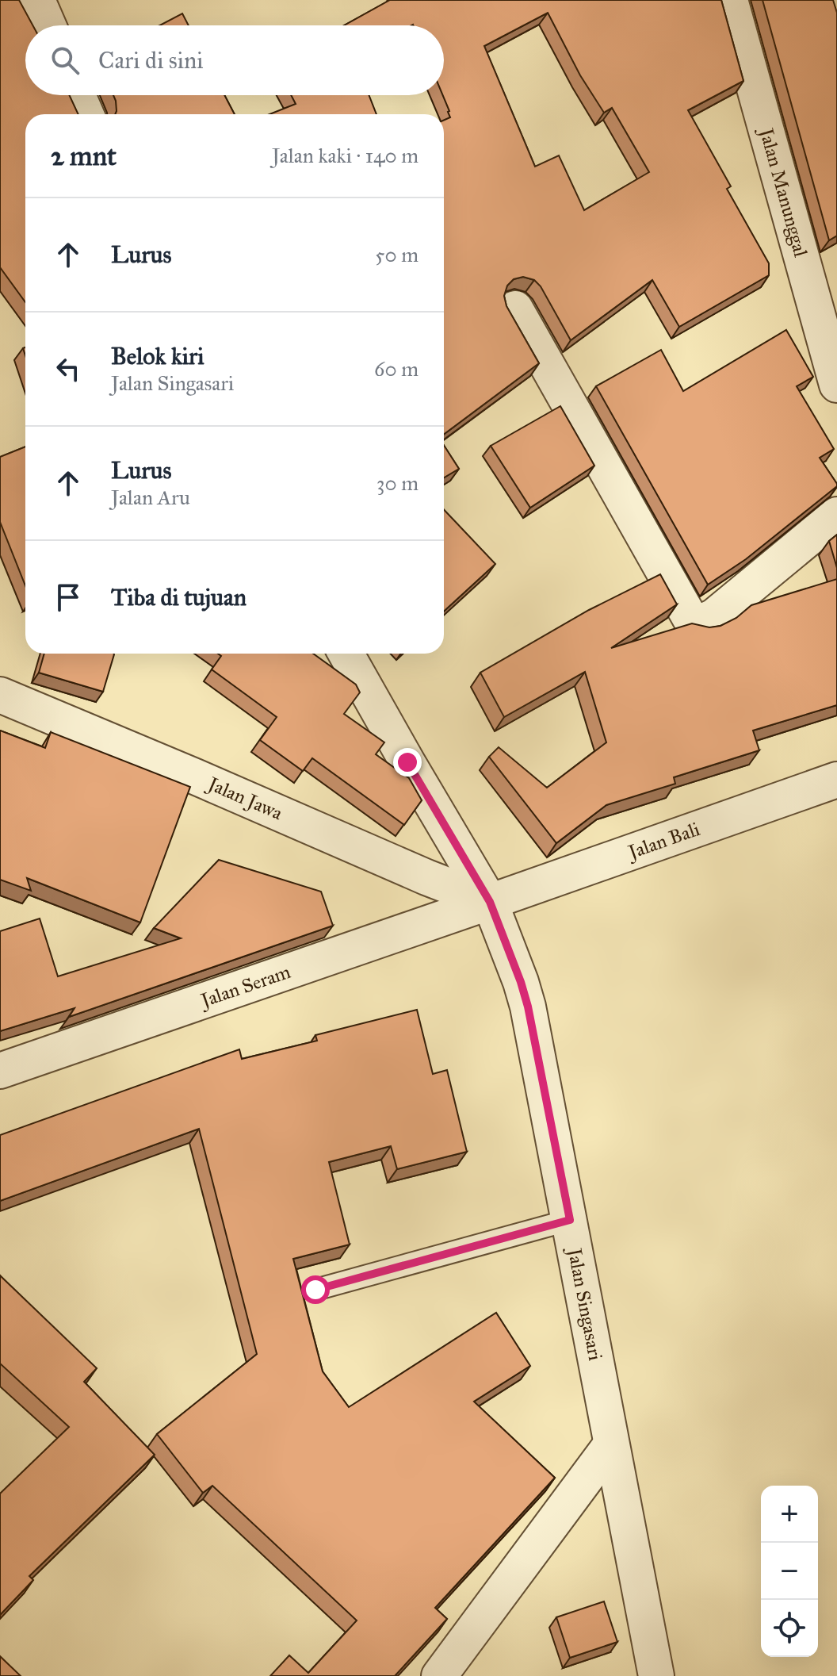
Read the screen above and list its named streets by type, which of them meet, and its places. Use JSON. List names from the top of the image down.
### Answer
{
  "streets": {
    "street": [
      "Jalan Manunggal",
      "Jalan Jawa",
      "Jalan Bali",
      "Jalan Seram",
      "Jalan Singasari"
    ]
  },
  "crossings": [
    ["Jalan Jawa", "Jalan Bali"],
    ["Jalan Jawa", "Jalan Seram"],
    ["Jalan Jawa", "Jalan Singasari"],
    ["Jalan Bali", "Jalan Seram"],
    ["Jalan Bali", "Jalan Singasari"],
    ["Jalan Seram", "Jalan Singasari"]
  ],
  "page": {
    "search": "Cari di sini",
    "heading": ["2 mnt", "Jalan kaki · 140 m"],
    "list": [
      ["Lurus", "50 m"],
      ["Belok kiri", "Jalan Singasari", "60 m"],
      ["Lurus", "Jalan Aru", "30 m"],
      "Tiba di tujuan"
    ],
    "map_buttons": ["+", "−"]
  }
}
